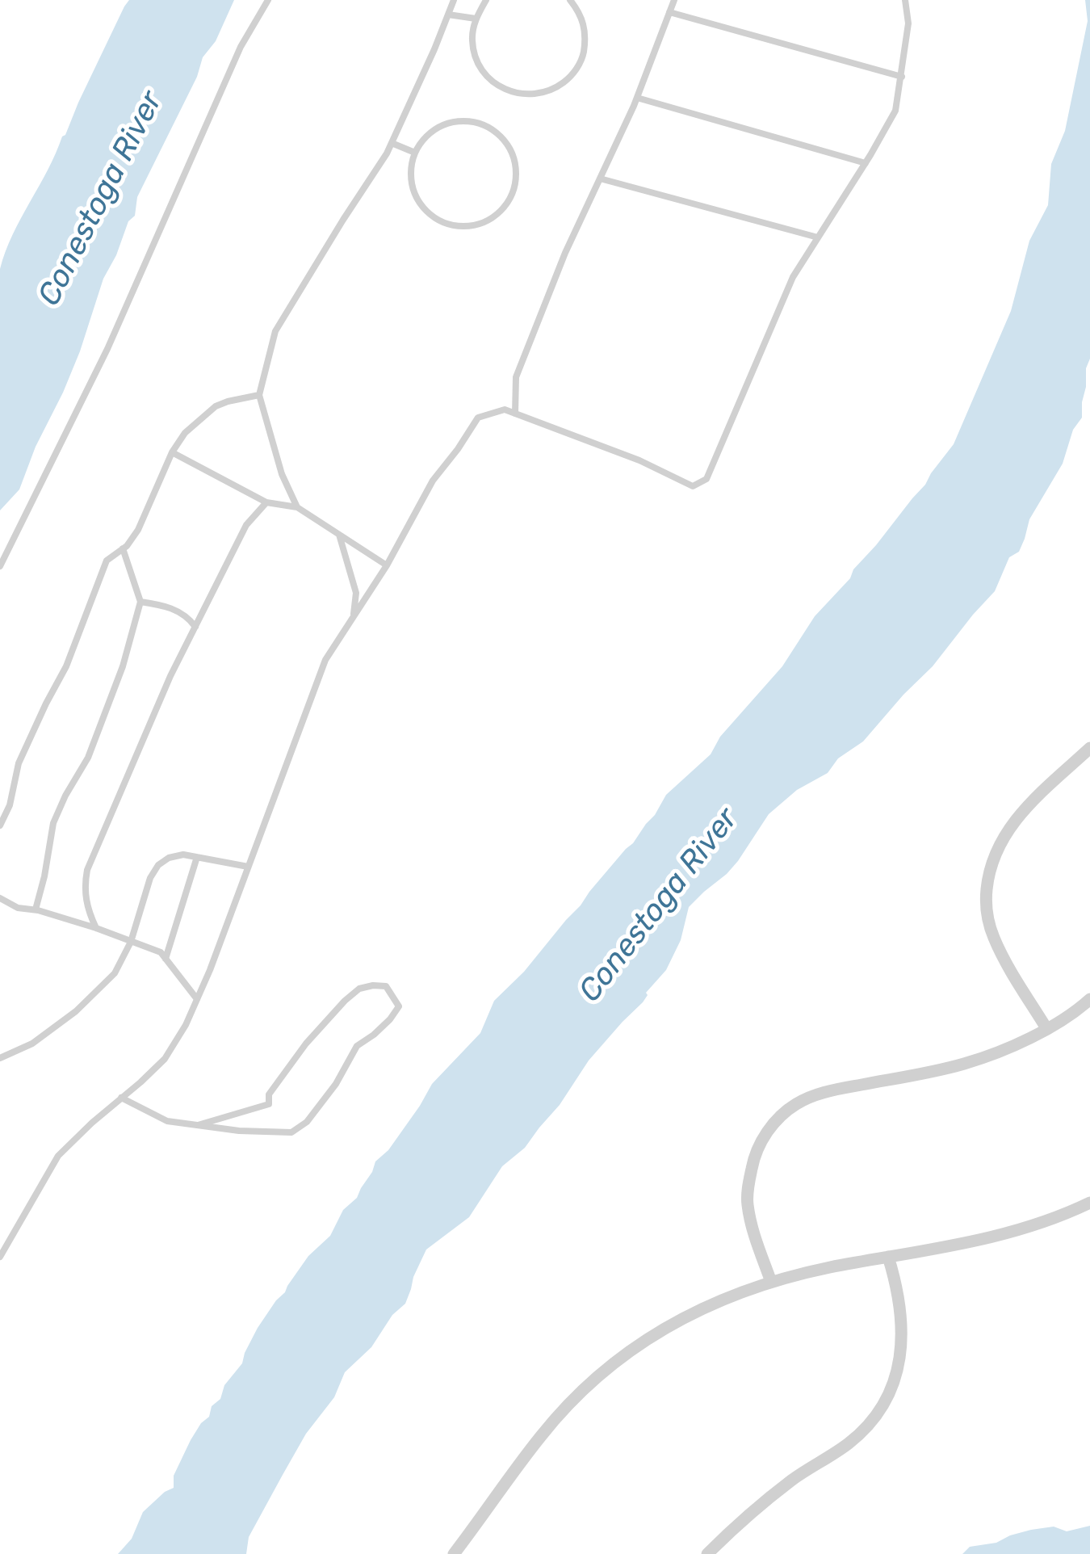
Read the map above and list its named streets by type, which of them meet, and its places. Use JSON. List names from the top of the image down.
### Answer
{
  "water": ["Conestoga River"]
}
